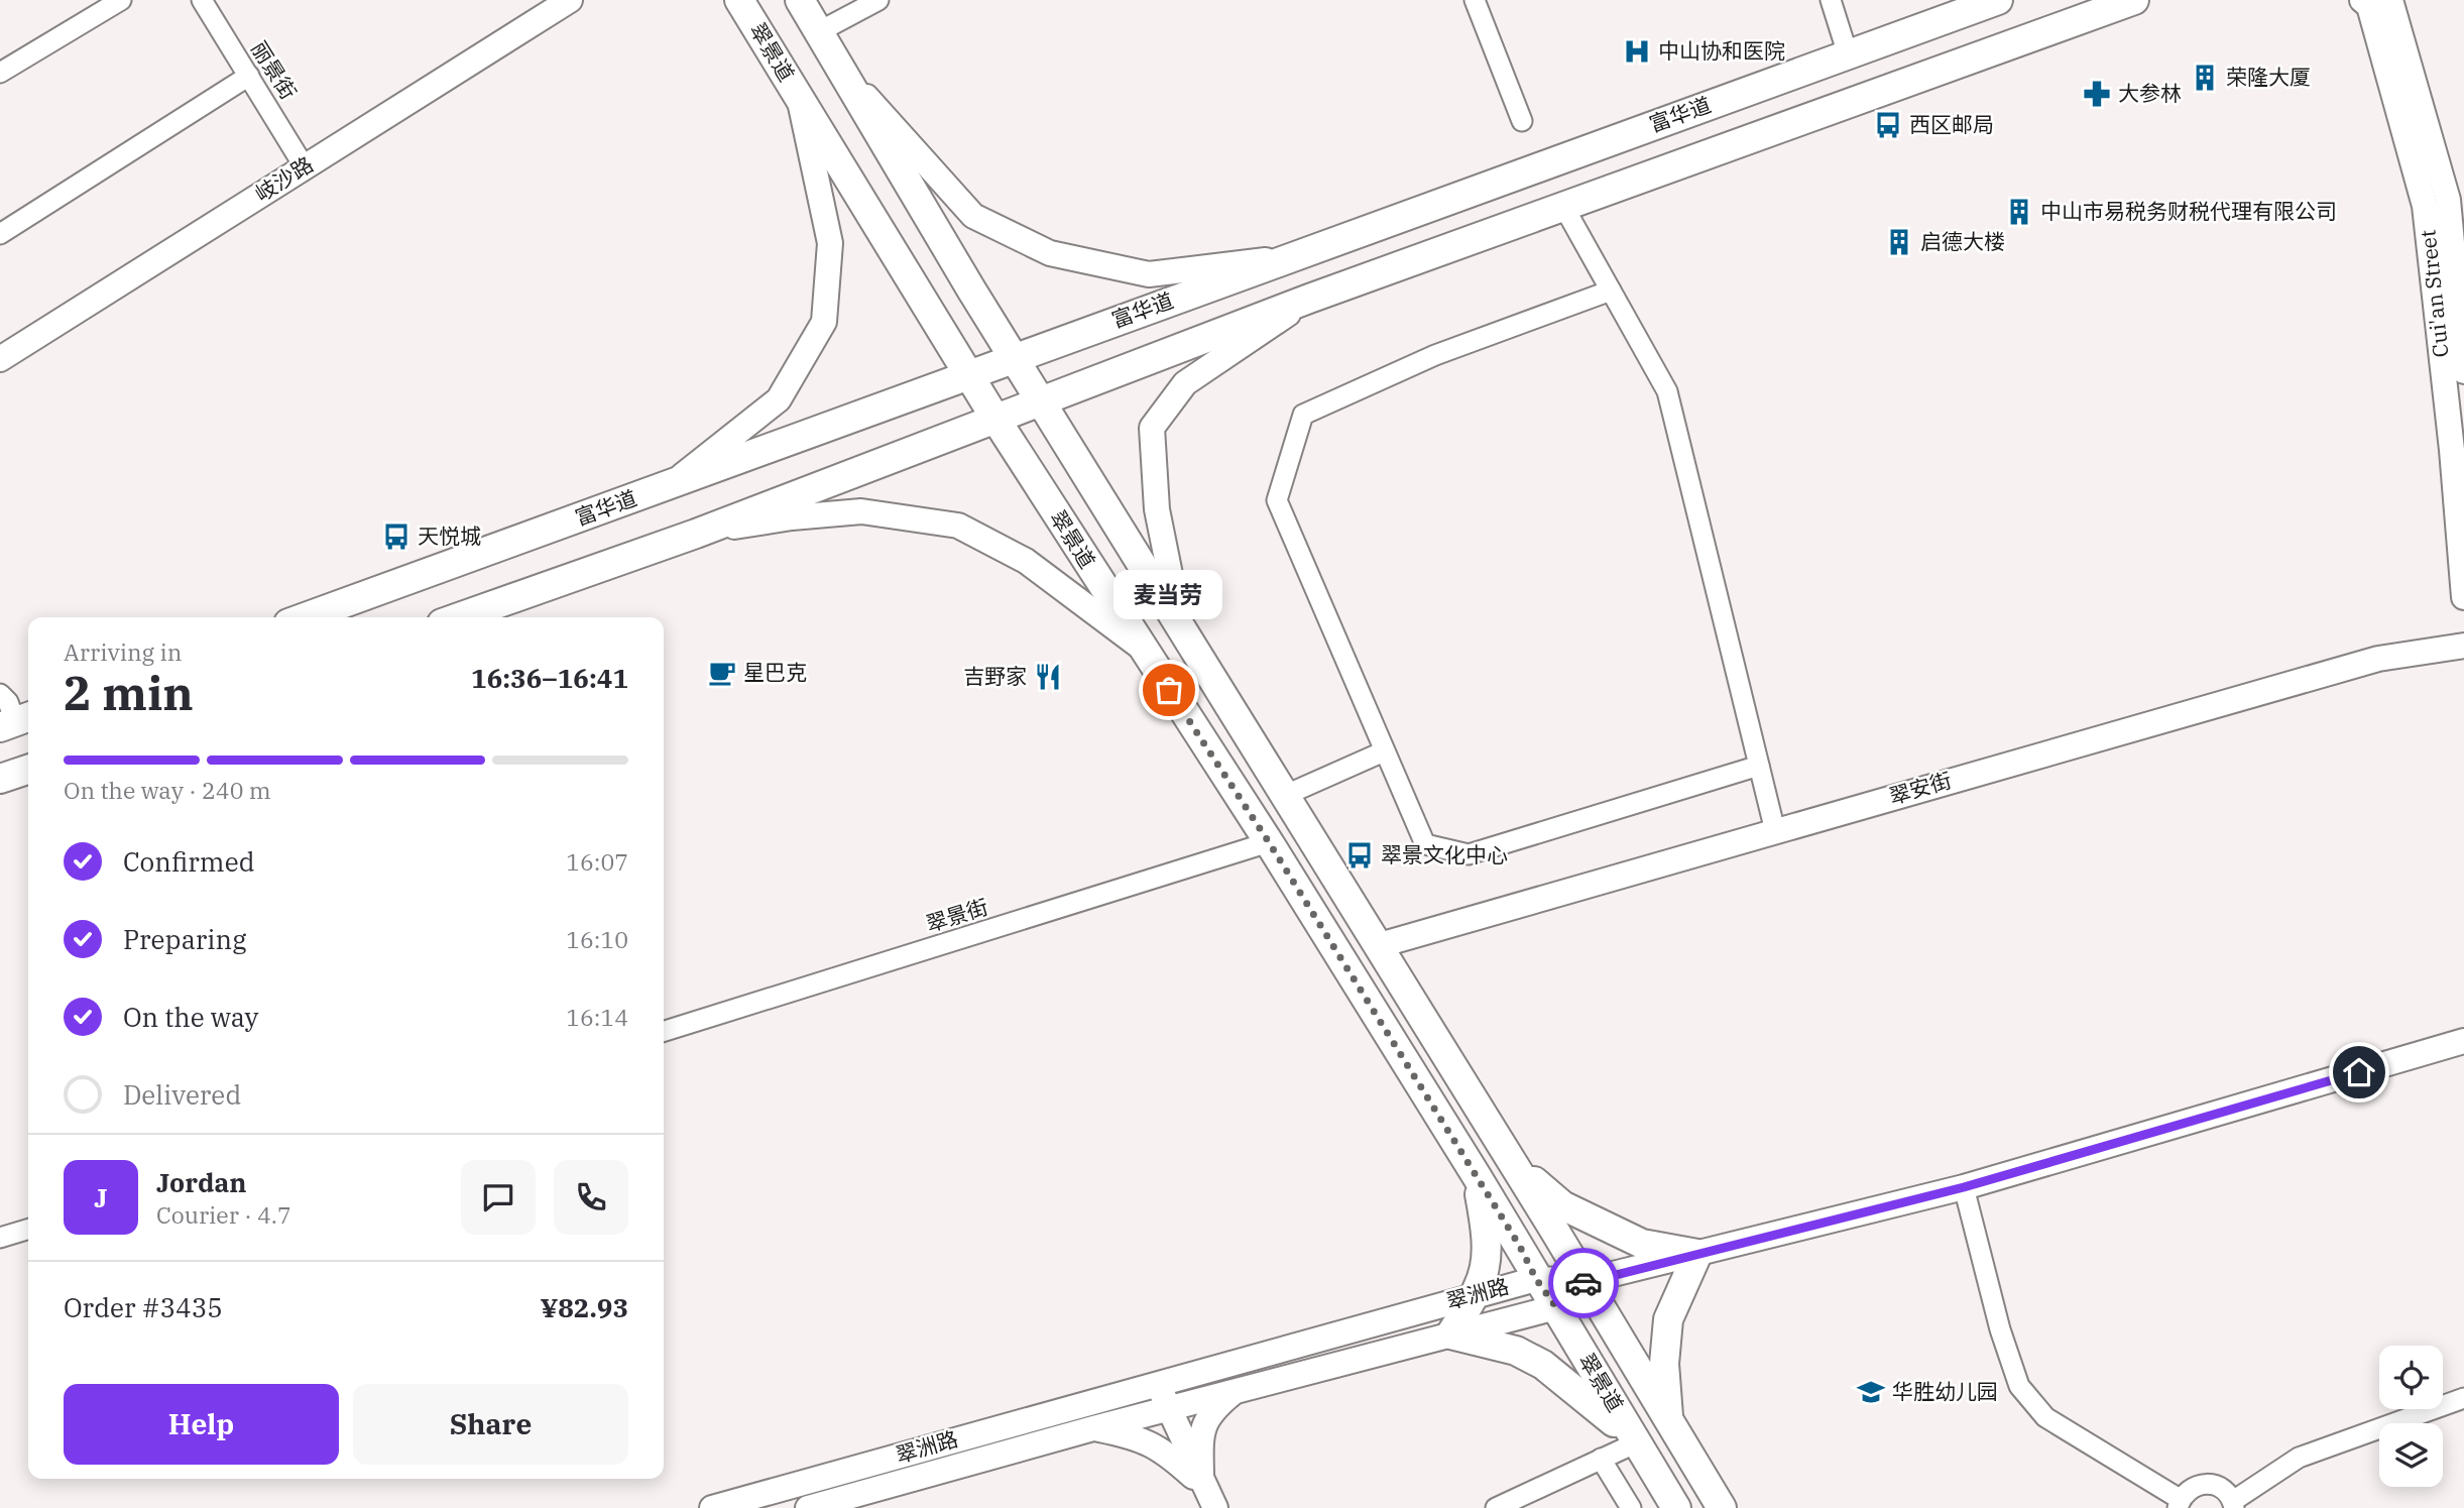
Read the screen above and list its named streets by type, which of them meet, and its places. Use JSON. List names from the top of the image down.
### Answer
{
  "streets": {
    "main road": ["翠景道", "富华道"],
    "street": [
      "丽景街",
      "岐沙路",
      "Cui'an Street",
      "翠安街",
      "翠景街",
      "翠洲路"
    ]
  },
  "crossings": [
    ["翠景道", "富华道"],
    ["翠景道", "翠景街"],
    ["翠景道", "翠洲路"],
    ["丽景街", "岐沙路"]
  ],
  "places": {
    "hospital": ["中山协和医院"],
    "building": ["荣隆大厦", "中山市易税务财税代理有限公司", "启德大楼"],
    "pharmacy": ["大参林"],
    "bus stop": ["西区邮局", "天悦城", "翠景文化中心"],
    "cafe": ["星巴克"],
    "restaurant": ["吉野家"],
    "other": ["麦当劳"],
    "school or university": ["华胜幼儿园"]
  },
  "page": {
    "bubble": "麦当劳",
    "heading": ["2 min", "Arriving in", "16:36–16:41"],
    "panel": [
      "Jordan",
      "Courier · 4.7",
      "Order #3435",
      "¥82.93"
    ],
    "bar": "On the way · 240 m",
    "list": [
      ["Confirmed", "16:07"],
      ["Preparing", "16:10"],
      ["On the way", "16:14"],
      "Delivered"
    ],
    "round": "J",
    "buttons": ["Help", "Share"]
  }
}
